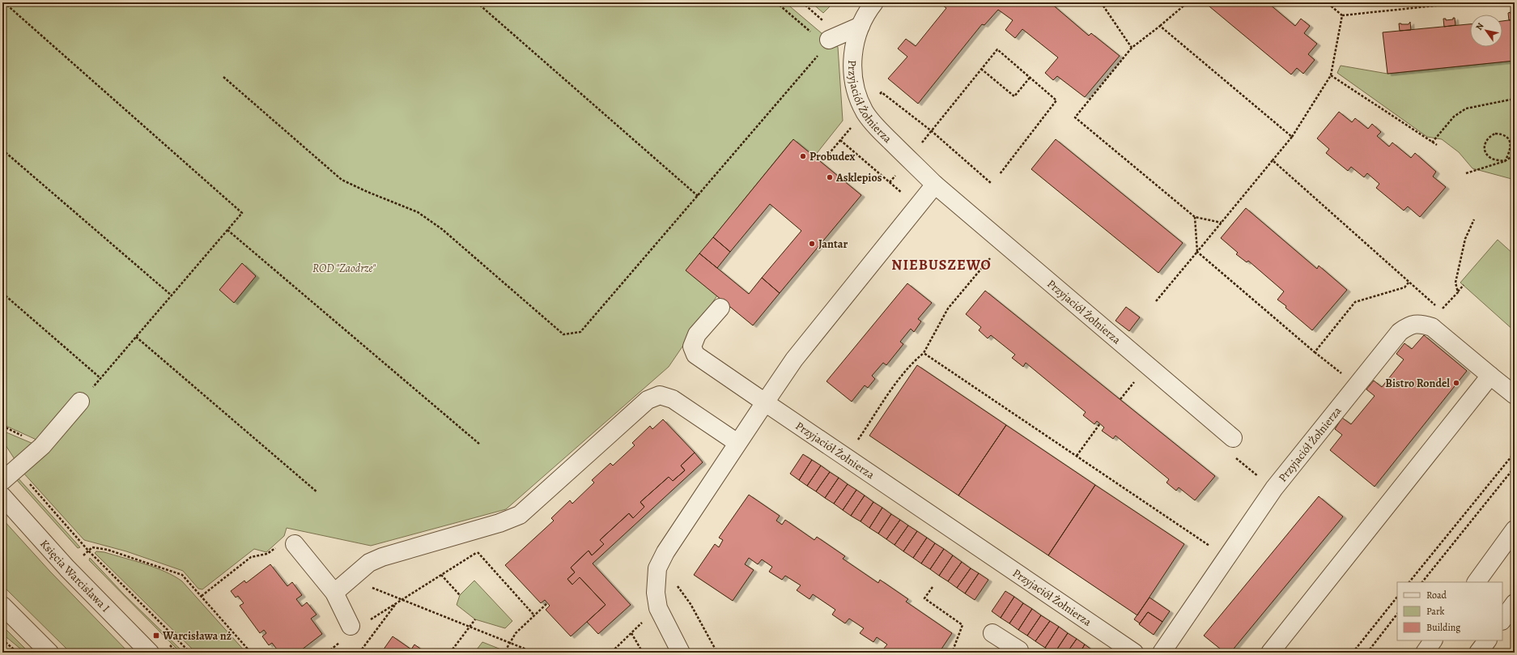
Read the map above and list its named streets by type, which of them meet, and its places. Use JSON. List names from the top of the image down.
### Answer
{
  "streets": {
    "street": ["Przyjaciół Żołnierza", "Księcia Warcisława I"]
  },
  "districts": ["NIEBUSZEWO"],
  "parks": ["ROD \"Zaodrze\""],
  "places": {
    "other": [
      "Probudex",
      "Asklepios",
      "Jantar",
      "Bistro Rondel"
    ],
    "transit": ["Warcisława nż"]
  },
  "legend": ["Road", "Park", "Building"],
  "north": "top left"
}
